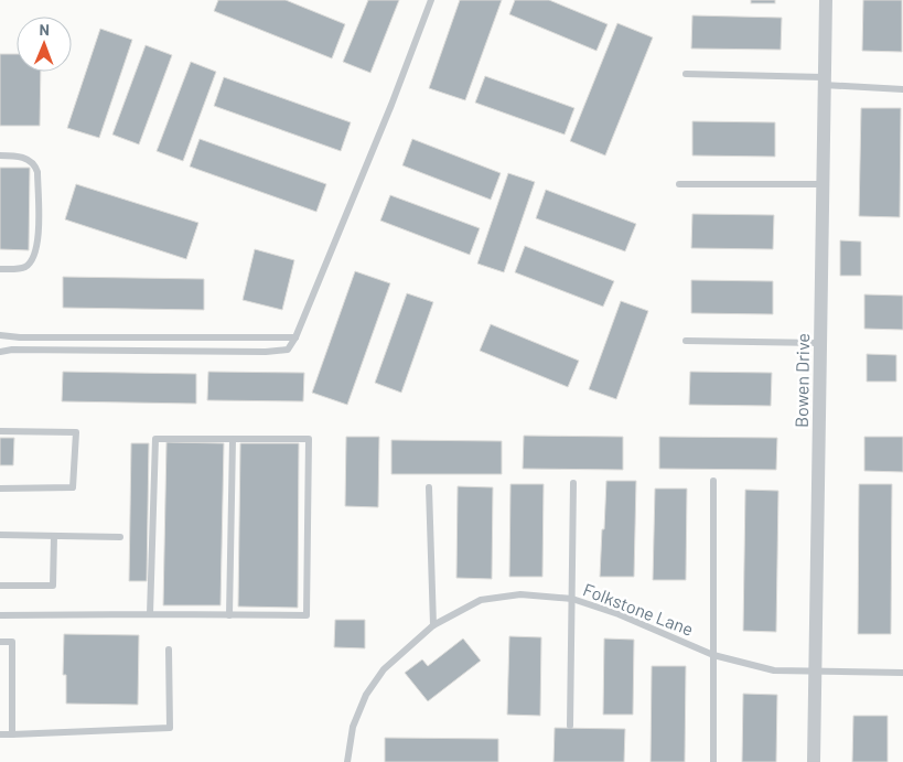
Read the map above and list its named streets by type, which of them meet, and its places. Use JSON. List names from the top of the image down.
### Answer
{
  "streets": {
    "street": ["Bowen Drive"],
    "lane": ["Folkstone Lane"]
  },
  "crossings": [
    ["Bowen Drive", "Folkstone Lane"]
  ],
  "north": "top"
}
